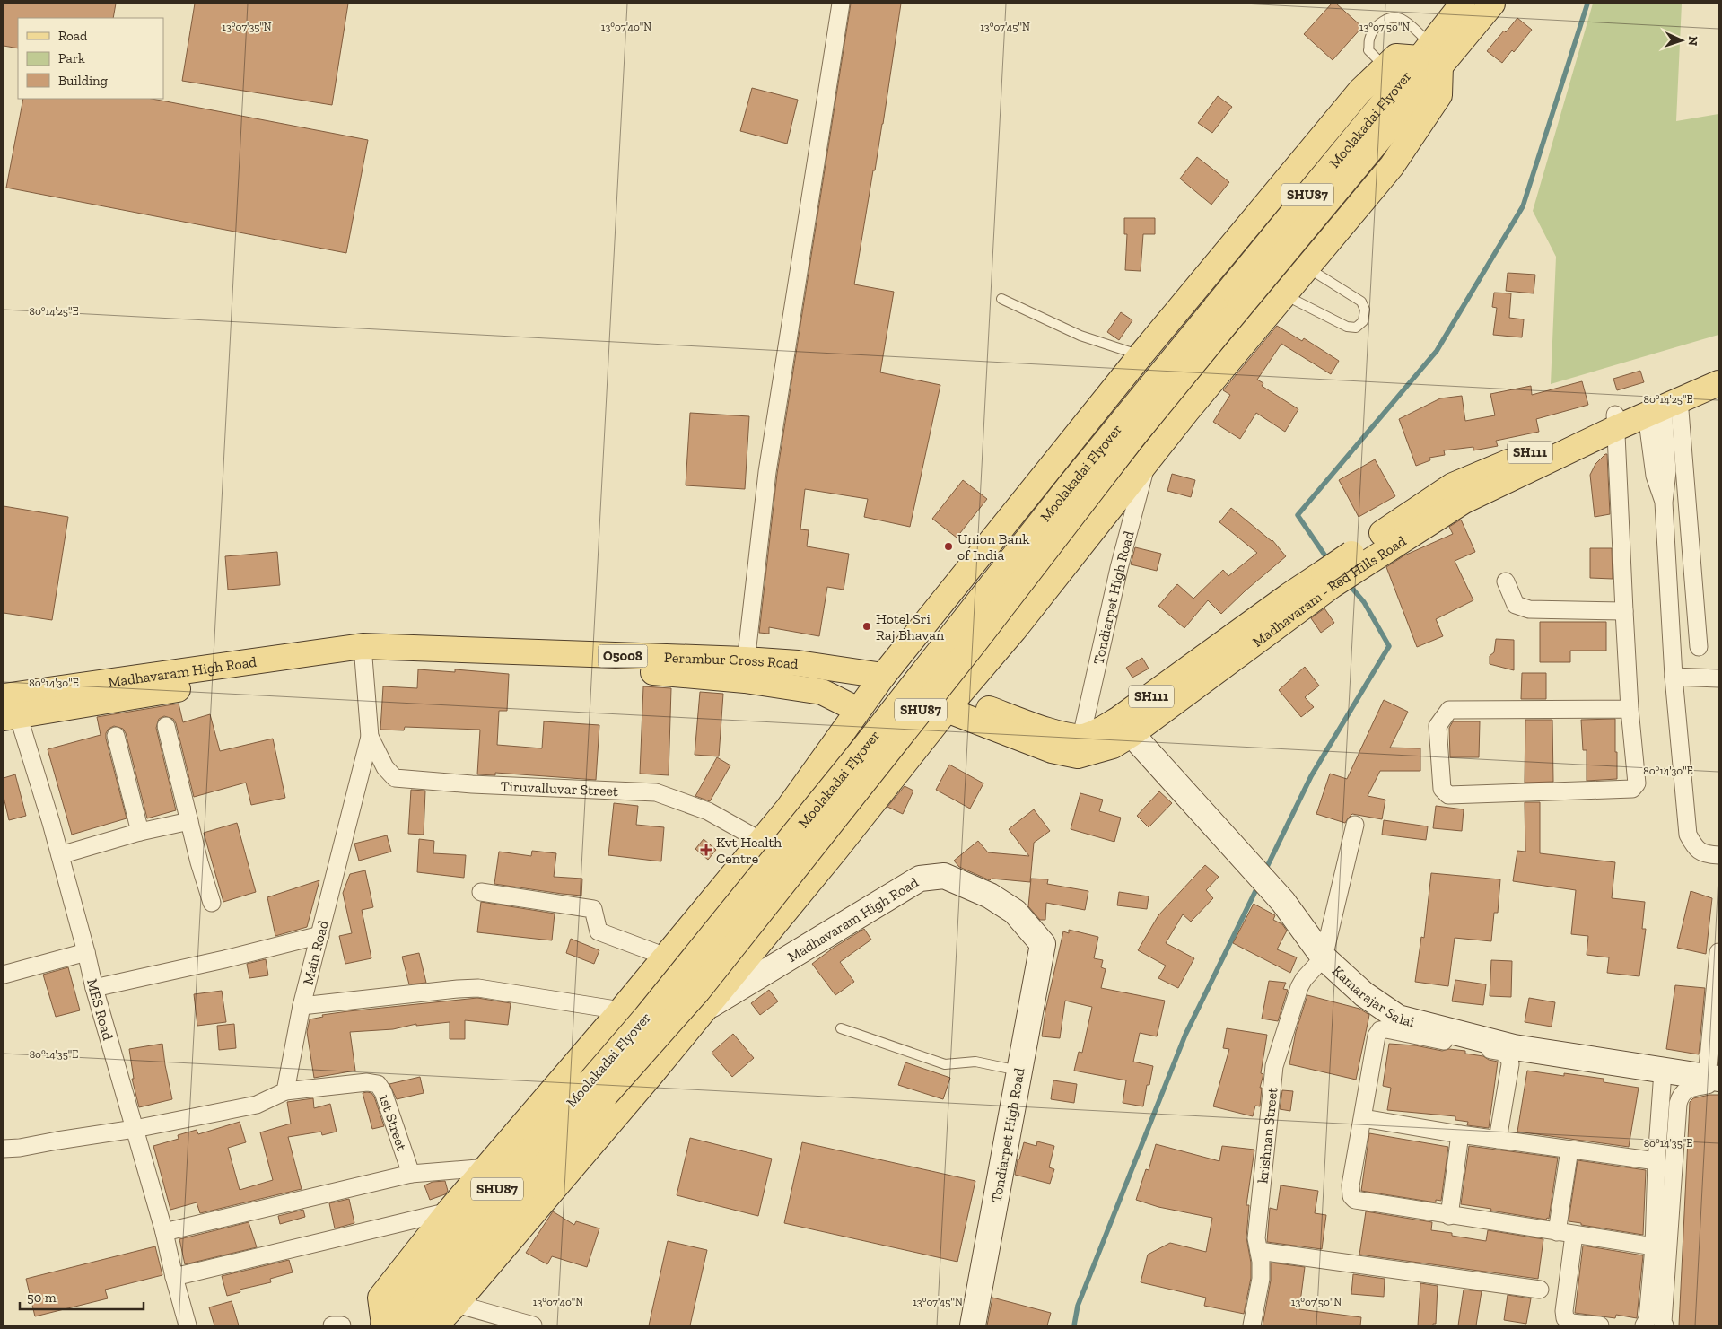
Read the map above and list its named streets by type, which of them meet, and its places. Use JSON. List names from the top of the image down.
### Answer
{
  "streets": {
    "main road": [
      "Moolakadai Flyover",
      "SHU87",
      "SH111",
      "Madhavaram - Red Hills Road",
      "O5008",
      "Perambur Cross Road",
      "Madhavaram High Road"
    ],
    "street": [
      "Tondiarpet High Road",
      "Tiruvalluvar Street",
      "Main Road",
      "Kamarajar Salai",
      "MES Road",
      "1st Street",
      "krishnan Street"
    ]
  },
  "crossings": [
    ["Moolakadai Flyover", "SHU87"],
    ["Madhavaram - Red Hills Road", "Tondiarpet High Road"],
    ["Madhavaram - Red Hills Road", "Kamarajar Salai"],
    ["Tondiarpet High Road", "Madhavaram High Road"],
    ["Perambur Cross Road", "Madhavaram High Road"],
    ["Perambur Cross Road", "Main Road"],
    ["Madhavaram High Road", "Main Road"],
    ["Madhavaram High Road", "MES Road"],
    ["Tiruvalluvar Street", "Main Road"],
    ["Main Road", "1st Street"],
    ["Kamarajar Salai", "krishnan Street"]
  ],
  "places": {
    "other": ["Union Bank of India", "Hotel Sri Raj Bhavan"],
    "health": ["Kvt Health Centre"]
  },
  "legend": ["Road", "Park", "Building"],
  "scale_bar": "50 m",
  "north": "right",
  "coordinates": [
    "13°07'35\"N",
    "13°07'40\"N",
    "13°07'45\"N",
    "13°07'50\"N",
    "80°14'25\"E",
    "80°14'30\"E",
    "80°14'35\"E"
  ]
}
